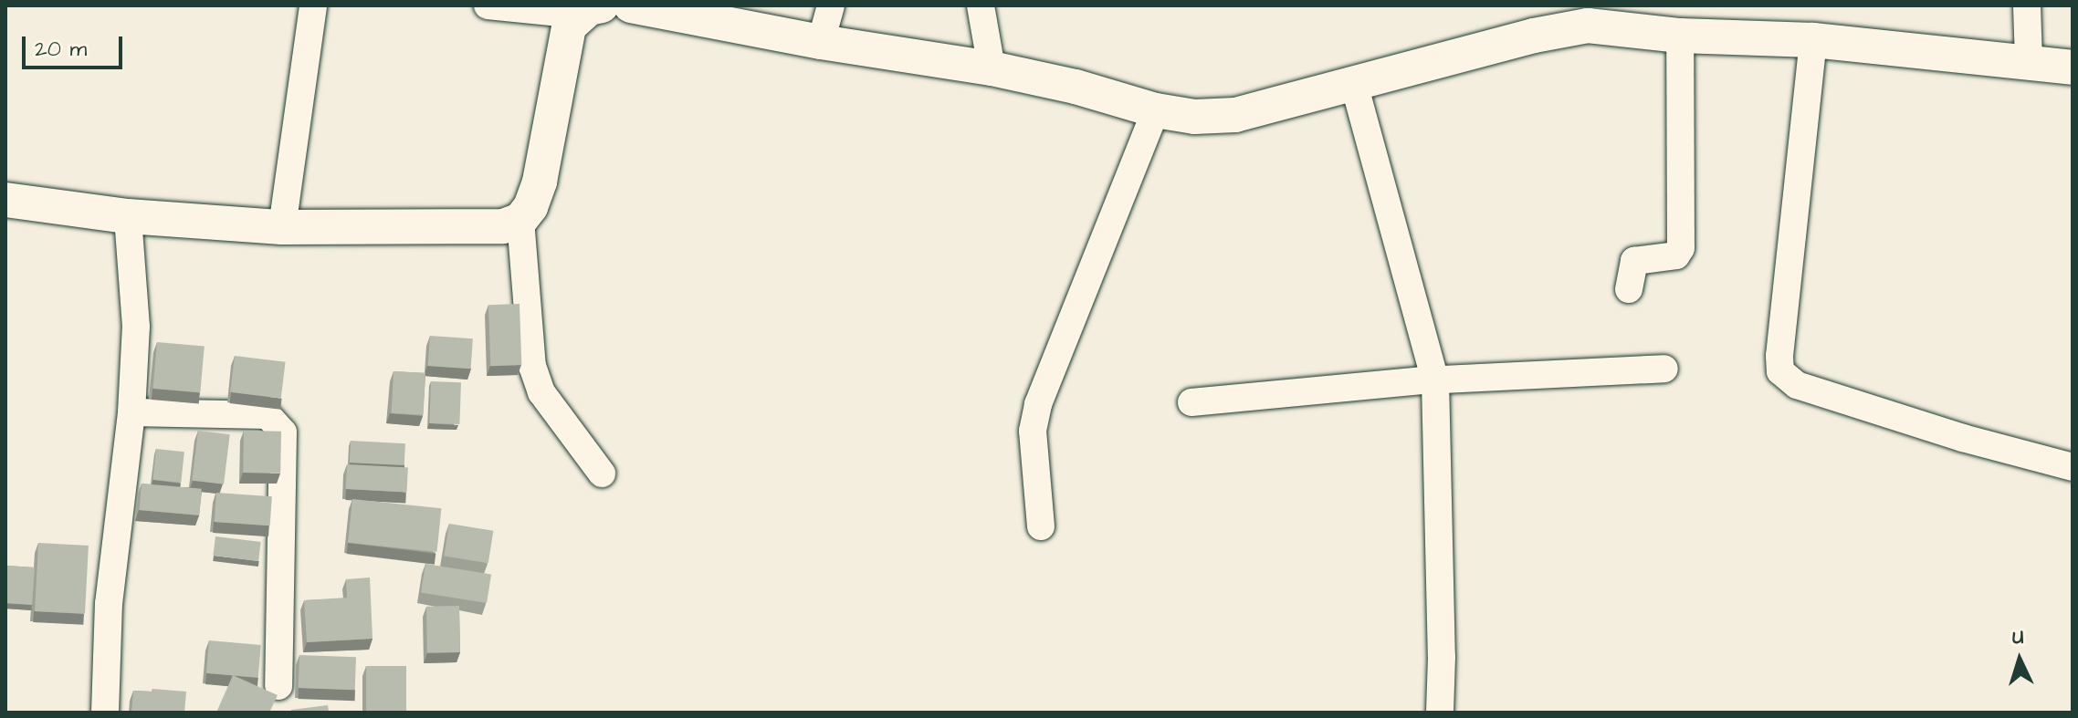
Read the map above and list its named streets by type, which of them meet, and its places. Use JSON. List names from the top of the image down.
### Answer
{
  "scale_bar": "20 m",
  "north": "top"
}
